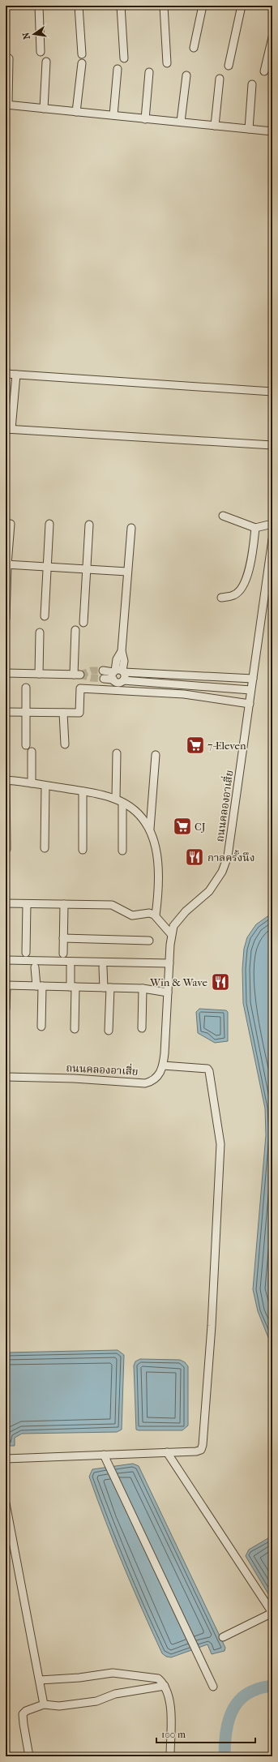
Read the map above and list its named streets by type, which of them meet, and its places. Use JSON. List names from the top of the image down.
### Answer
{
  "streets": {
    "street": ["ถนนคลองอาเสี่ย"]
  },
  "places": {
    "supermarket": ["7-Eleven", "CJ"],
    "restaurant": ["กาลครั้งนึง", "Win & Wave"]
  },
  "scale_bar": "100 m",
  "north": "left"
}
